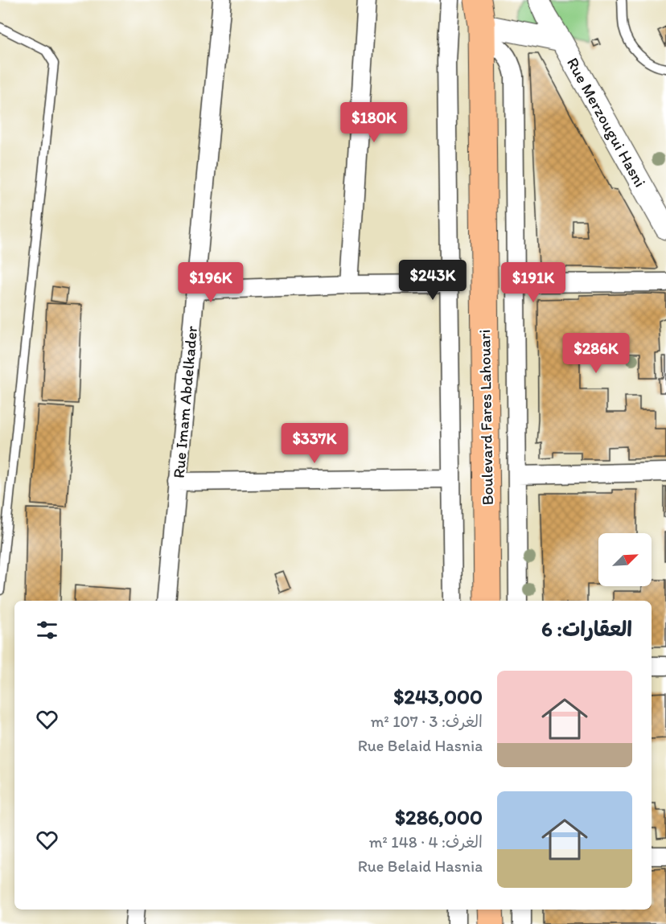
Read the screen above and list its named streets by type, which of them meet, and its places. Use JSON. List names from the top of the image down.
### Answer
{
  "streets": {
    "main road": ["Boulevard Fares Lahouari"],
    "street": ["Rue Merzougui Hasni", "Rue Imam Abdelkader"]
  },
  "north": "top right",
  "page": {
    "price": [
      "$180K",
      "$243K",
      "$196K",
      "$191K",
      "$286K",
      "$337K"
    ],
    "heading": "العقارات: 6",
    "list": [
      {
        "name": "$243,000",
        "note": "الغرف: 3 · 107 m² · Rue Belaid Hasnia"
      },
      {
        "name": "$286,000",
        "note": "الغرف: 4 · 148 m² · Rue Belaid Hasnia"
      }
    ]
  }
}
